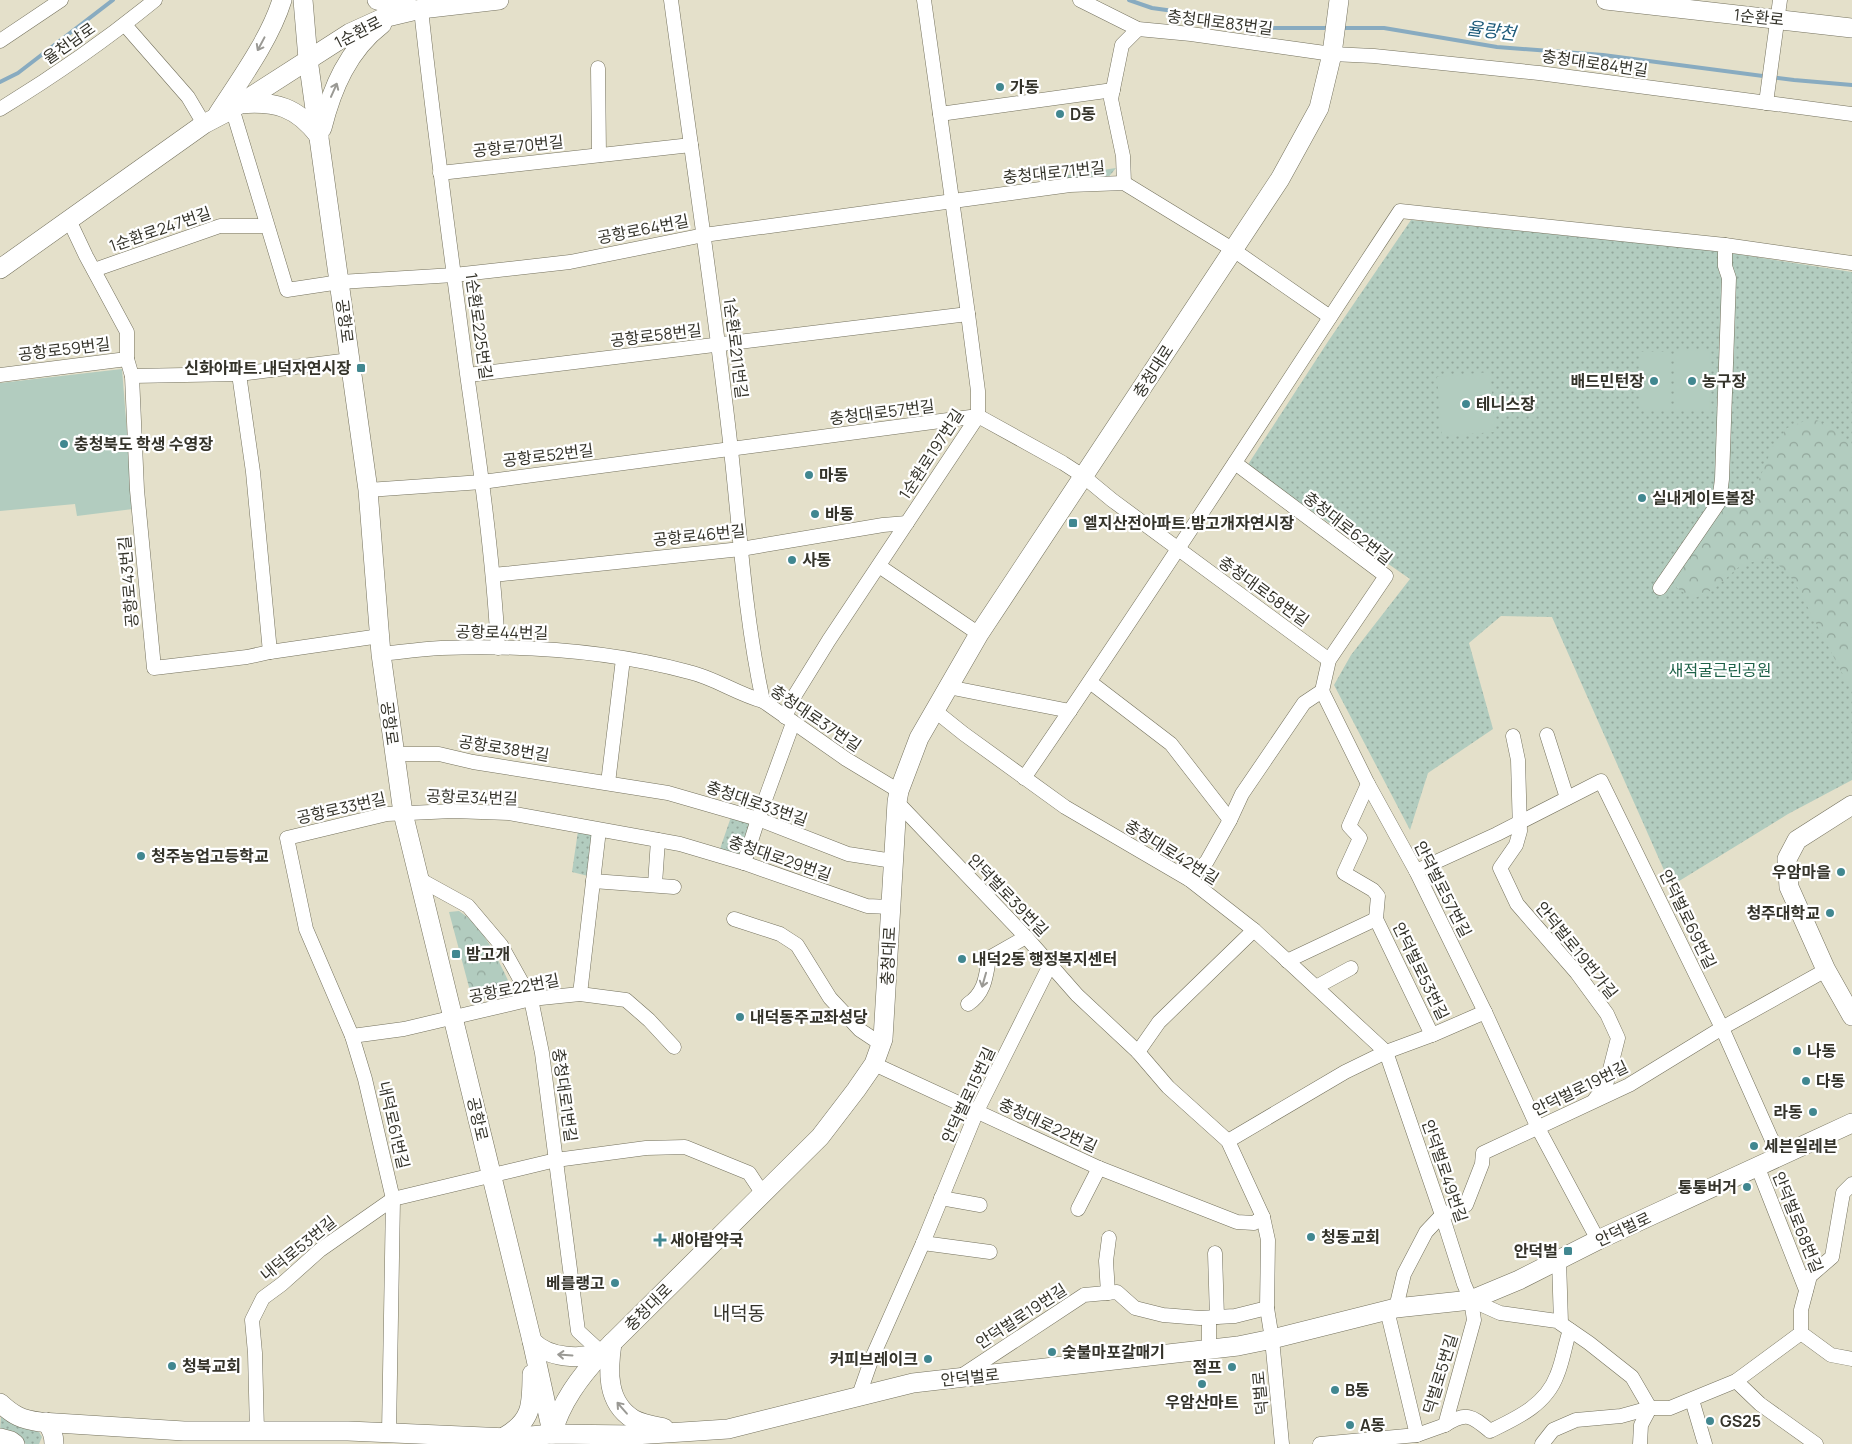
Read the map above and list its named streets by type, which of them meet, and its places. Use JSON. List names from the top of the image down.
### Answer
{
  "streets": {
    "street": [
      "1순환로",
      "충청대로83번길",
      "율천남로",
      "충청대로84번길",
      "공항로70번길",
      "충청대로71번길",
      "1순환로247번길",
      "공항로64번길",
      "공항로",
      "1순환로225번길",
      "공항로58번길",
      "1순환로211번길",
      "공항로59번길",
      "충청대로",
      "충청대로57번길",
      "1순환로197번길",
      "공항로52번길",
      "충청대로62번길",
      "공항로46번길",
      "공항로43번길",
      "충청대로58번길",
      "공항로44번길",
      "충청대로37번길",
      "공항로38번길",
      "공항로34번길",
      "충청대로33번길",
      "공항로33번길",
      "충청대로42번길",
      "충청대로29번길",
      "안덕벌로57번길",
      "안덕벌로39번길",
      "안덕벌로69번길",
      "안덕벌로19번가길",
      "안덕벌로53번길",
      "공항로22번길",
      "안덕벌로19번길",
      "충청대로1번길",
      "안덕벌로15번길",
      "내덕로61번길",
      "충청대로22번길",
      "안덕벌로49번길",
      "안덕벌로68번길",
      "안덕벌로",
      "내덕로53번길",
      "덕벌로5번길",
      "덕벌로"
    ]
  },
  "crossings": [
    ["1순환로", "1순환로247번길"],
    ["1순환로", "공항로"],
    ["1순환로", "1순환로225번길"],
    ["충청대로83번길", "충청대로84번길"],
    ["충청대로83번길", "충청대로"],
    ["충청대로84번길", "충청대로"],
    ["공항로70번길", "1순환로225번길"],
    ["공항로70번길", "1순환로211번길"],
    ["충청대로71번길", "공항로64번길"],
    ["충청대로71번길", "충청대로"],
    ["충청대로71번길", "1순환로197번길"],
    ["1순환로247번길", "공항로59번길"],
    ["공항로64번길", "공항로"],
    ["공항로64번길", "1순환로225번길"],
    ["공항로64번길", "1순환로211번길"],
    ["공항로64번길", "1순환로197번길"],
    ["공항로", "충청대로"],
    ["공항로", "공항로52번길"],
    ["공항로", "공항로43번길"],
    ["공항로", "공항로44번길"],
    ["공항로", "공항로38번길"],
    ["공항로", "공항로34번길"],
    ["공항로", "공항로33번길"],
    ["공항로", "공항로22번길"],
    ["공항로", "충청대로1번길"],
    ["공항로", "안덕벌로"],
    ["1순환로225번길", "공항로58번길"],
    ["1순환로225번길", "공항로52번길"],
    ["1순환로225번길", "공항로46번길"],
    ["1순환로225번길", "공항로44번길"],
    ["공항로58번길", "1순환로211번길"],
    ["공항로58번길", "1순환로197번길"],
    ["1순환로211번길", "충청대로57번길"],
    ["1순환로211번길", "공항로52번길"],
    ["1순환로211번길", "공항로46번길"],
    ["1순환로211번길", "충청대로37번길"],
    ["공항로59번길", "공항로43번길"],
    ["충청대로", "충청대로58번길"],
    ["충청대로", "충청대로37번길"],
    ["충청대로", "충청대로33번길"],
    ["충청대로", "충청대로42번길"],
    ["충청대로", "충청대로29번길"],
    ["충청대로", "안덕벌로39번길"],
    ["충청대로", "충청대로1번길"],
    ["충청대로", "충청대로22번길"],
    ["충청대로", "안덕벌로"],
    ["충청대로57번길", "1순환로197번길"],
    ["충청대로57번길", "공항로52번길"],
    ["1순환로197번길", "공항로46번길"],
    ["1순환로197번길", "충청대로37번길"],
    ["1순환로197번길", "충청대로33번길"],
    ["1순환로197번길", "충청대로29번길"],
    ["충청대로62번길", "충청대로58번길"],
    ["충청대로62번길", "안덕벌로57번길"],
    ["공항로43번길", "공항로44번길"],
    ["공항로44번길", "충청대로37번길"],
    ["충청대로37번길", "안덕벌로39번길"],
    ["공항로38번길", "충청대로33번길"],
    ["공항로34번길", "공항로33번길"],
    ["공항로34번길", "충청대로29번길"],
    ["공항로34번길", "공항로22번길"],
    ["공항로33번길", "내덕로61번길"],
    ["충청대로42번길", "안덕벌로49번길"],
    ["충청대로29번길", "공항로22번길"],
    ["안덕벌로57번길", "안덕벌로69번길"],
    ["안덕벌로57번길", "안덕벌로53번길"],
    ["안덕벌로57번길", "안덕벌로19번길"],
    ["안덕벌로57번길", "안덕벌로"],
    ["안덕벌로39번길", "안덕벌로15번길"],
    ["안덕벌로39번길", "충청대로22번길"],
    ["안덕벌로39번길", "안덕벌로"],
    ["안덕벌로39번길", "덕벌로"],
    ["안덕벌로69번길", "안덕벌로19번가길"],
    ["안덕벌로69번길", "안덕벌로19번길"],
    ["안덕벌로69번길", "안덕벌로"],
    ["안덕벌로19번가길", "안덕벌로19번길"],
    ["공항로22번길", "충청대로1번길"],
    ["공항로22번길", "내덕로61번길"],
    ["안덕벌로19번길", "안덕벌로49번길"],
    ["안덕벌로19번길", "안덕벌로"],
    ["안덕벌로15번길", "충청대로22번길"],
    ["안덕벌로15번길", "안덕벌로"],
    ["내덕로61번길", "안덕벌로"],
    ["내덕로61번길", "내덕로53번길"],
    ["안덕벌로49번길", "안덕벌로"],
    ["안덕벌로49번길", "덕벌로5번길"],
    ["안덕벌로68번길", "안덕벌로"],
    ["안덕벌로", "내덕로53번길"],
    ["안덕벌로", "덕벌로5번길"],
    ["안덕벌로", "덕벌로"]
  ],
  "districts": ["내덕동"],
  "water": ["율량천"],
  "parks": ["새적굴근린공원"],
  "places": {
    "other": [
      "가동",
      "D동",
      "배드민턴장",
      "농구장",
      "테니스장",
      "충청북도 학생 수영장",
      "마동",
      "실내게이트볼장",
      "바동",
      "사동",
      "청주농업고등학교",
      "우암마을",
      "청주대학교",
      "내덕2동 행정복지센터",
      "내덕동주교좌성당",
      "나동",
      "다동",
      "라동",
      "세븐일레븐",
      "통통버거",
      "청동교회",
      "베를랭고",
      "숯불마포갈매기",
      "커피브레이크",
      "청북교회",
      "점프",
      "우암산마트",
      "B동",
      "GS25",
      "A동"
    ],
    "transit": [
      "신화아파트.내덕자연시장",
      "엘지산전아파트.밤고개자연시장",
      "밤고개",
      "안덕벌"
    ],
    "health": ["새아람약국"]
  }
}
